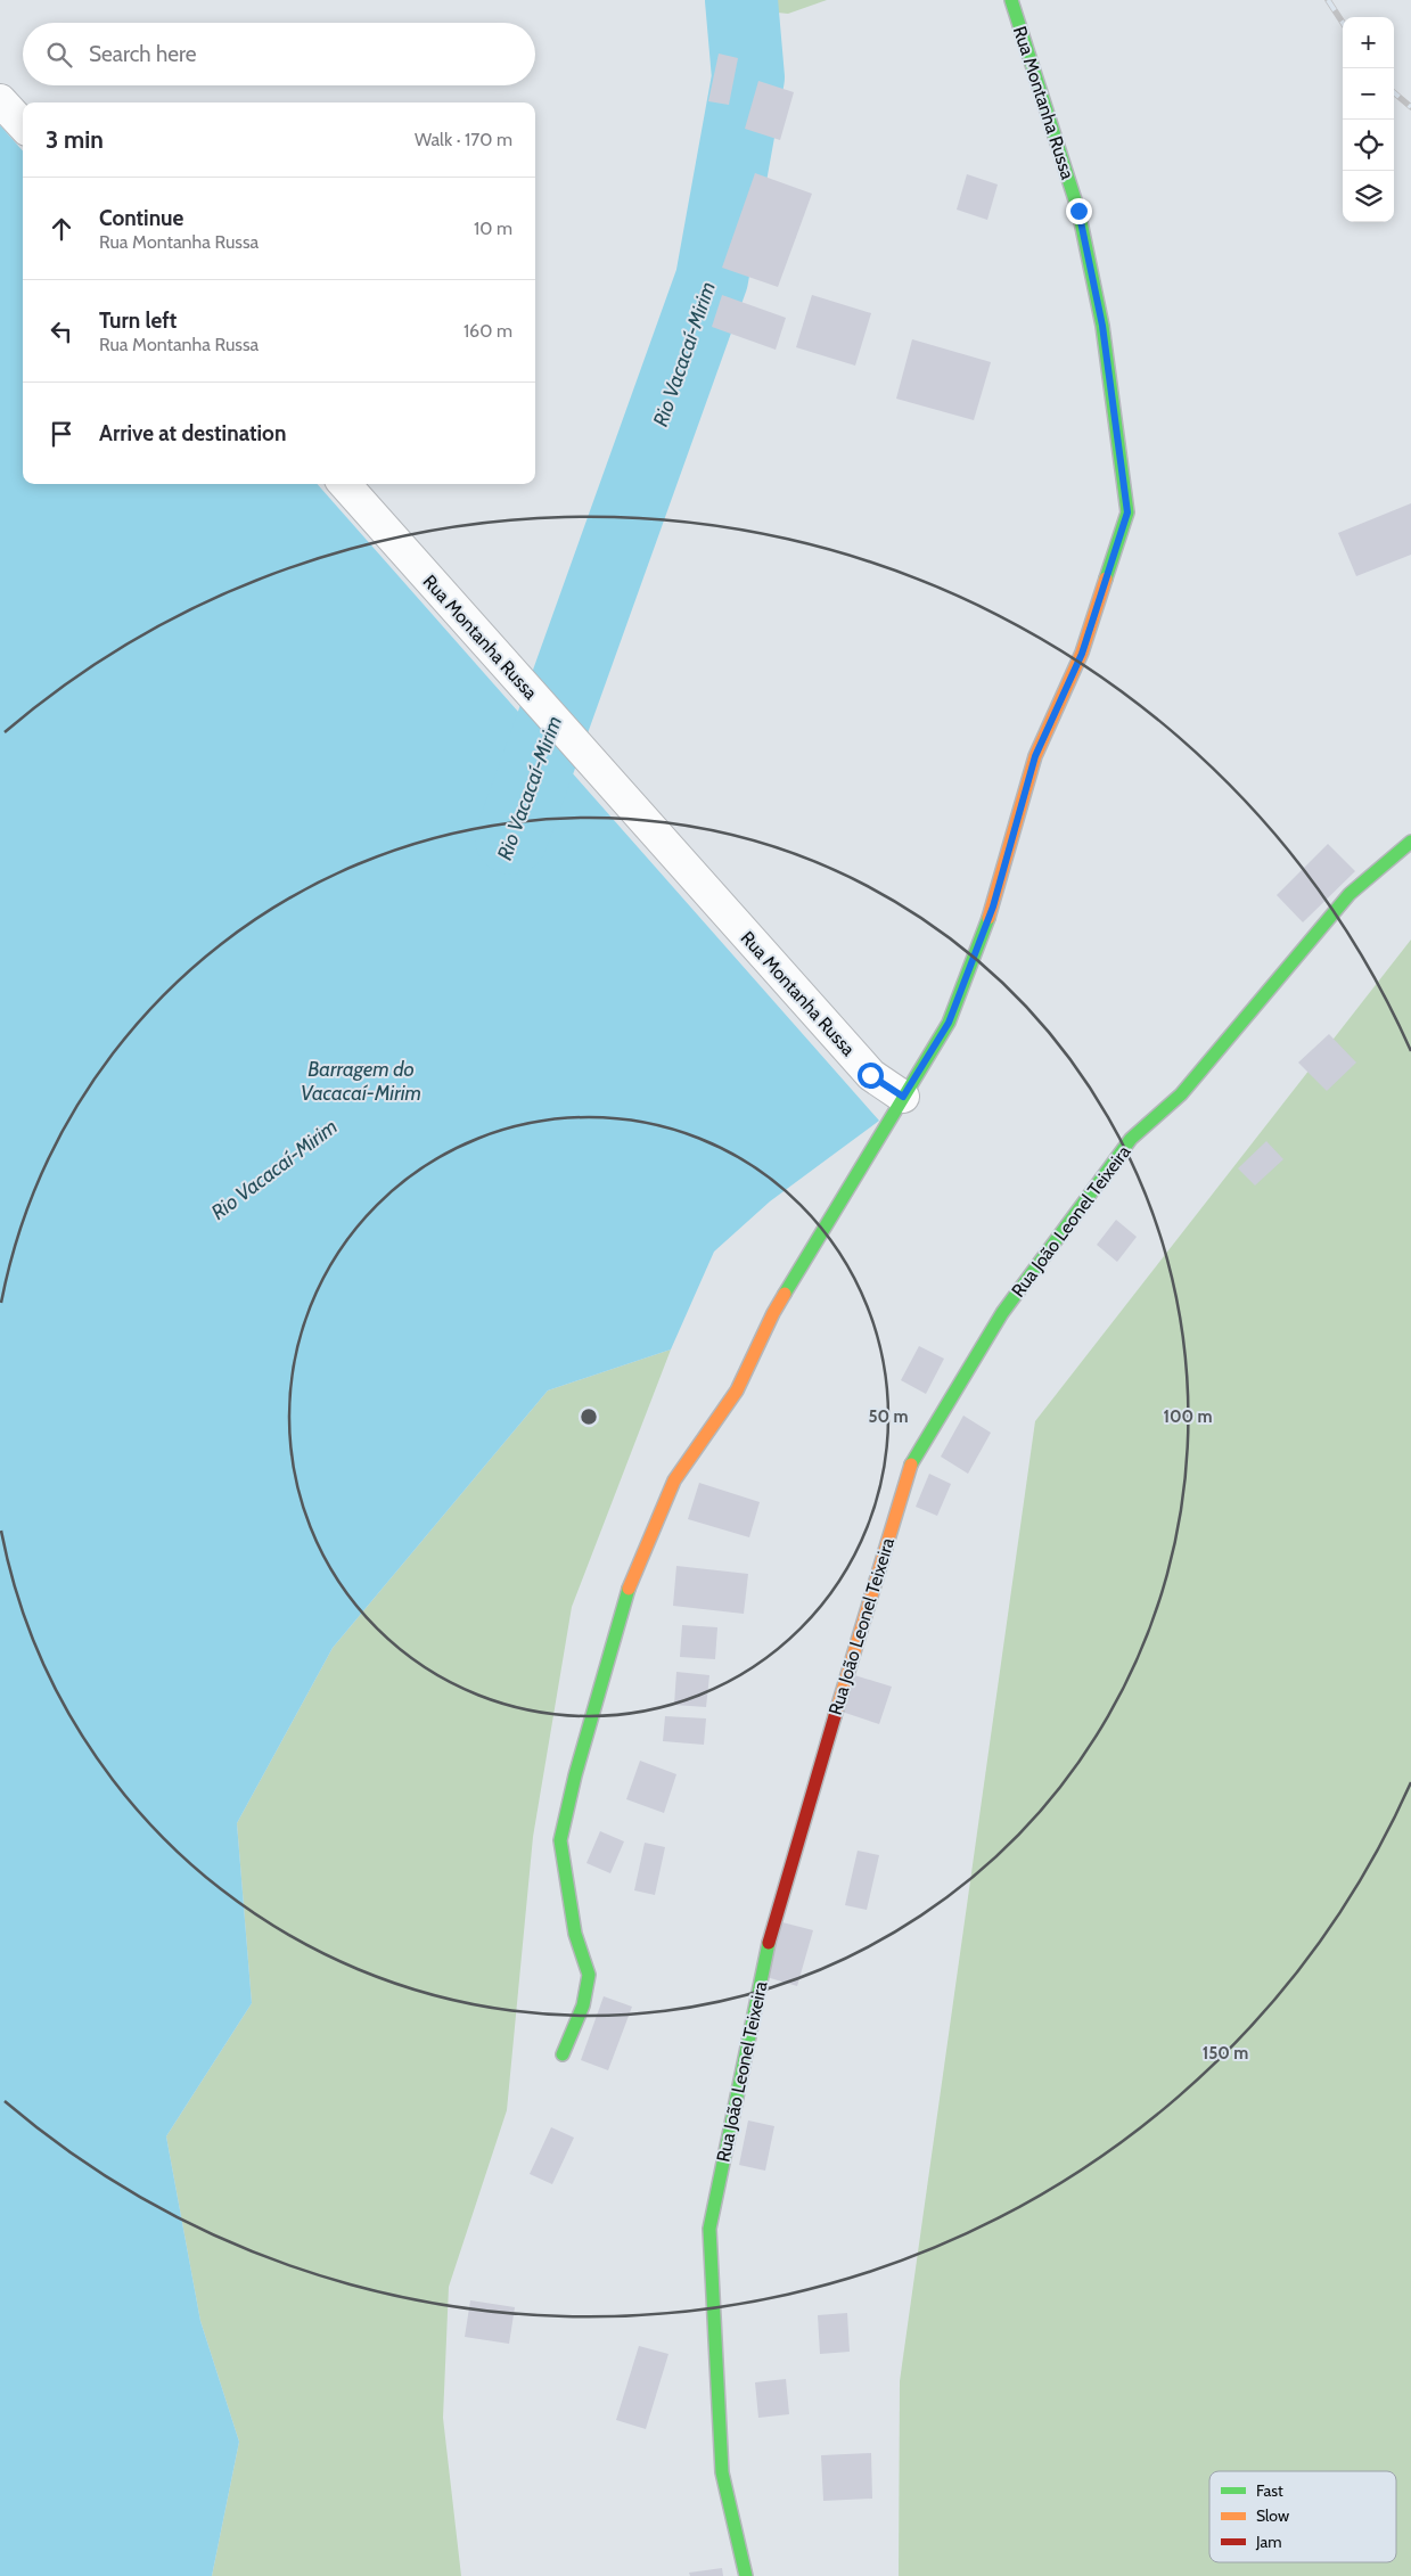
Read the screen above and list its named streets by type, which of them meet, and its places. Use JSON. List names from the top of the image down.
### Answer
{
  "streets": {
    "street": ["Rua Montanha Russa", "Rua João Leonel Teixeira"]
  },
  "water": ["Rio Vacacaí-Mirim", "Barragem do Vacacaí-Mirim"],
  "legend": ["Fast", "Slow", "Jam"],
  "page": {
    "map_buttons": ["+", "−"],
    "search": "Search here",
    "heading": ["3 min", "Walk · 170 m"],
    "list": [
      ["Continue", "Rua Montanha Russa", "10 m"],
      ["Turn left", "Rua Montanha Russa", "160 m"],
      "Arrive at destination"
    ]
  },
  "rings": ["50 m", "100 m", "150 m"]
}
